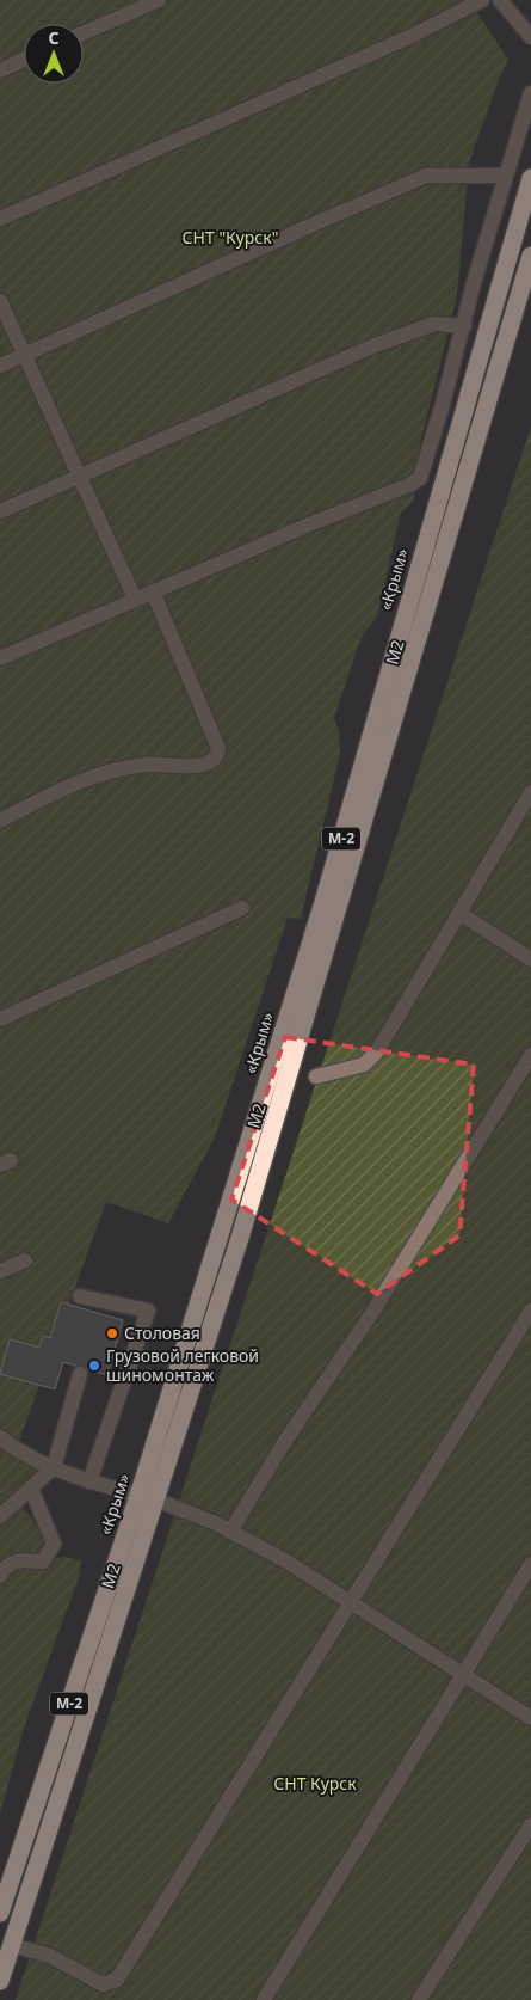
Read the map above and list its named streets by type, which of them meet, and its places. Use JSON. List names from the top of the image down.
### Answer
{
  "streets": {
    "highway": ["«Крым»", "М2", "М-2"]
  },
  "crossings": [
    ["«Крым»", "М2"]
  ],
  "parks": ["СНТ \"Курск\"", "СНТ Курск"],
  "places": ["Столовая", "Грузовой легковой шиномонтаж"],
  "north": "top"
}
